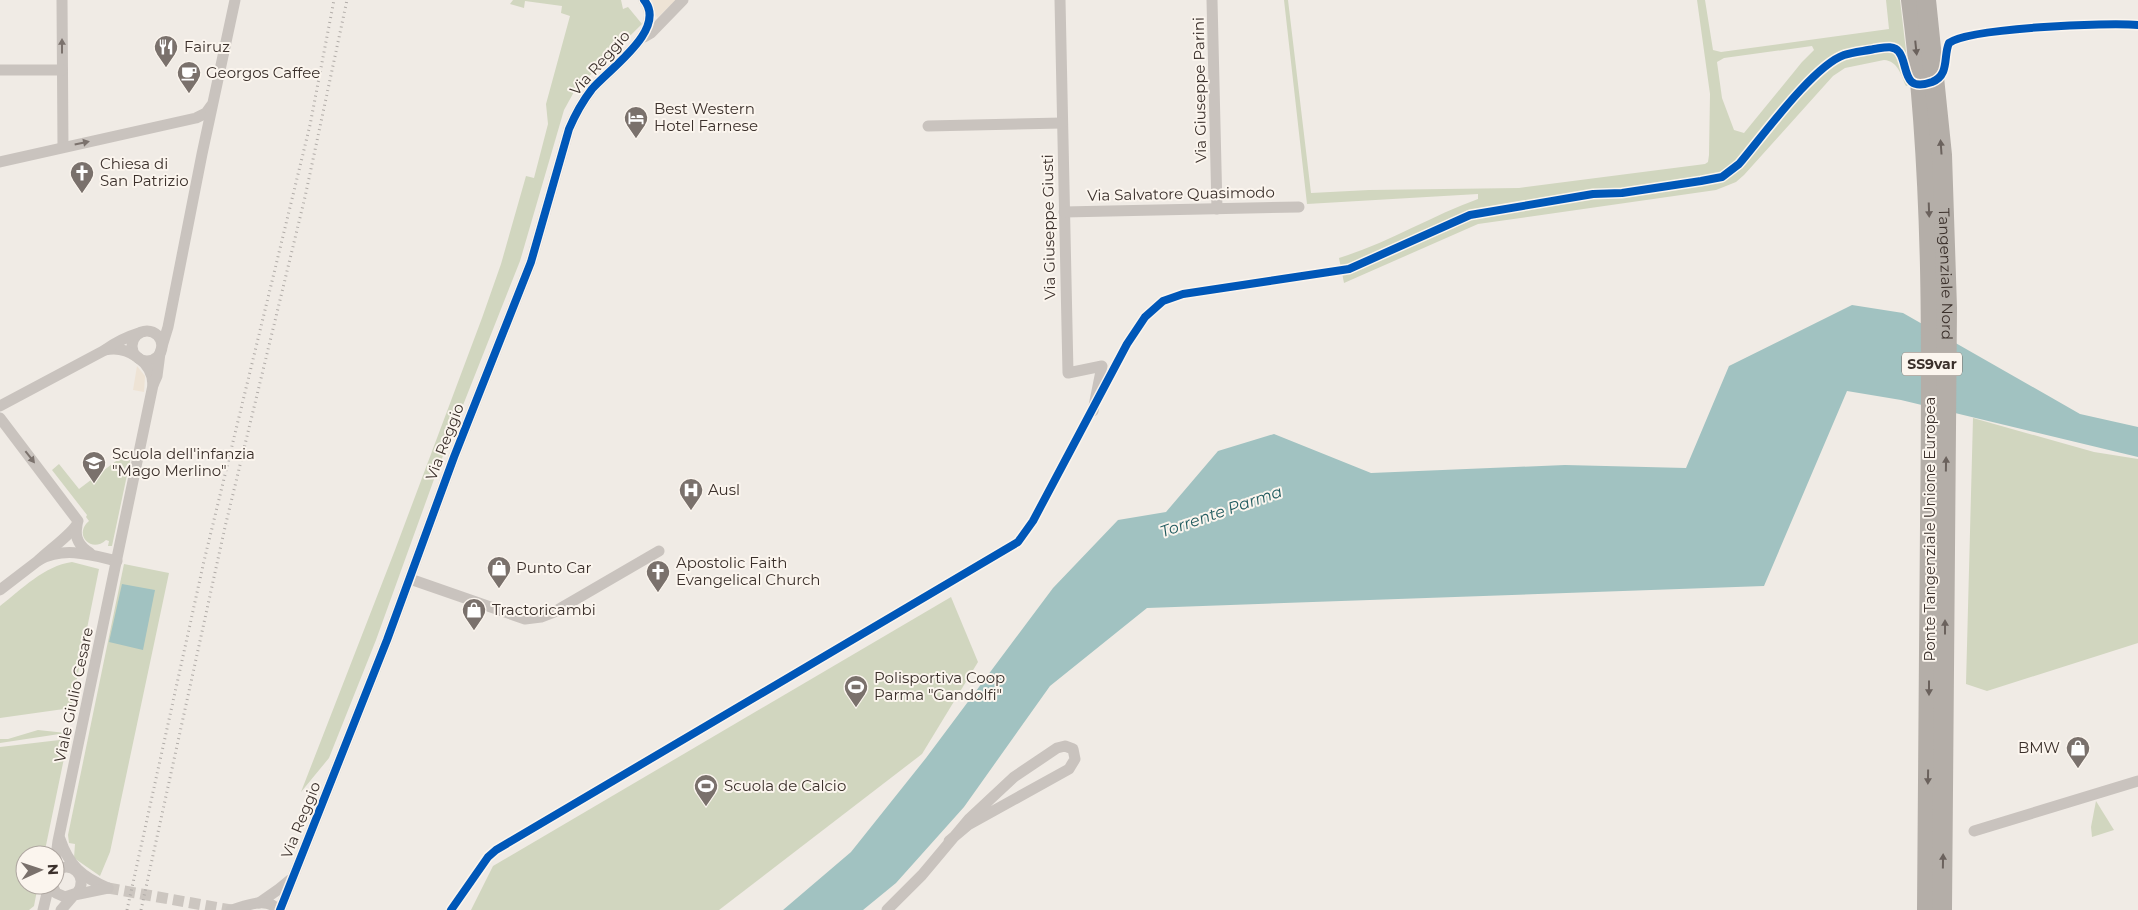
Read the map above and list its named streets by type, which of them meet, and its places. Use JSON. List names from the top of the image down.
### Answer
{
  "streets": {
    "highway": ["Tangenziale Nord", "SS9var", "Ponte Tangenziale Unione Europea"],
    "street": [
      "Via Reggio",
      "Via Giuseppe Parini",
      "Via Salvatore Quasimodo",
      "Via Giuseppe Giusti",
      "Viale Giulio Cesare"
    ]
  },
  "crossings": [
    ["Via Giuseppe Parini", "Via Salvatore Quasimodo"],
    ["Via Salvatore Quasimodo", "Via Giuseppe Giusti"],
    ["Tangenziale Nord", "Ponte Tangenziale Unione Europea"]
  ],
  "one_way": ["Tangenziale Nord", "Ponte Tangenziale Unione Europea"],
  "water": ["Torrente Parma"],
  "places": {
    "restaurant": ["Fairuz"],
    "cafe": ["Georgos Caffee"],
    "hotel": ["Best Western Hotel Farnese"],
    "church": ["Chiesa di San Patrizio", "Apostolic Faith Evangelical Church"],
    "school or university": ["Scuola dell'infanzia \"Mago Merlino\""],
    "hospital": ["Ausl"],
    "shop": ["Punto Car", "Tractoricambi", "BMW"],
    "sports": ["Polisportiva Coop Parma \"Gandolfi\"", "Scuola de Calcio"]
  },
  "north": "right"
}
